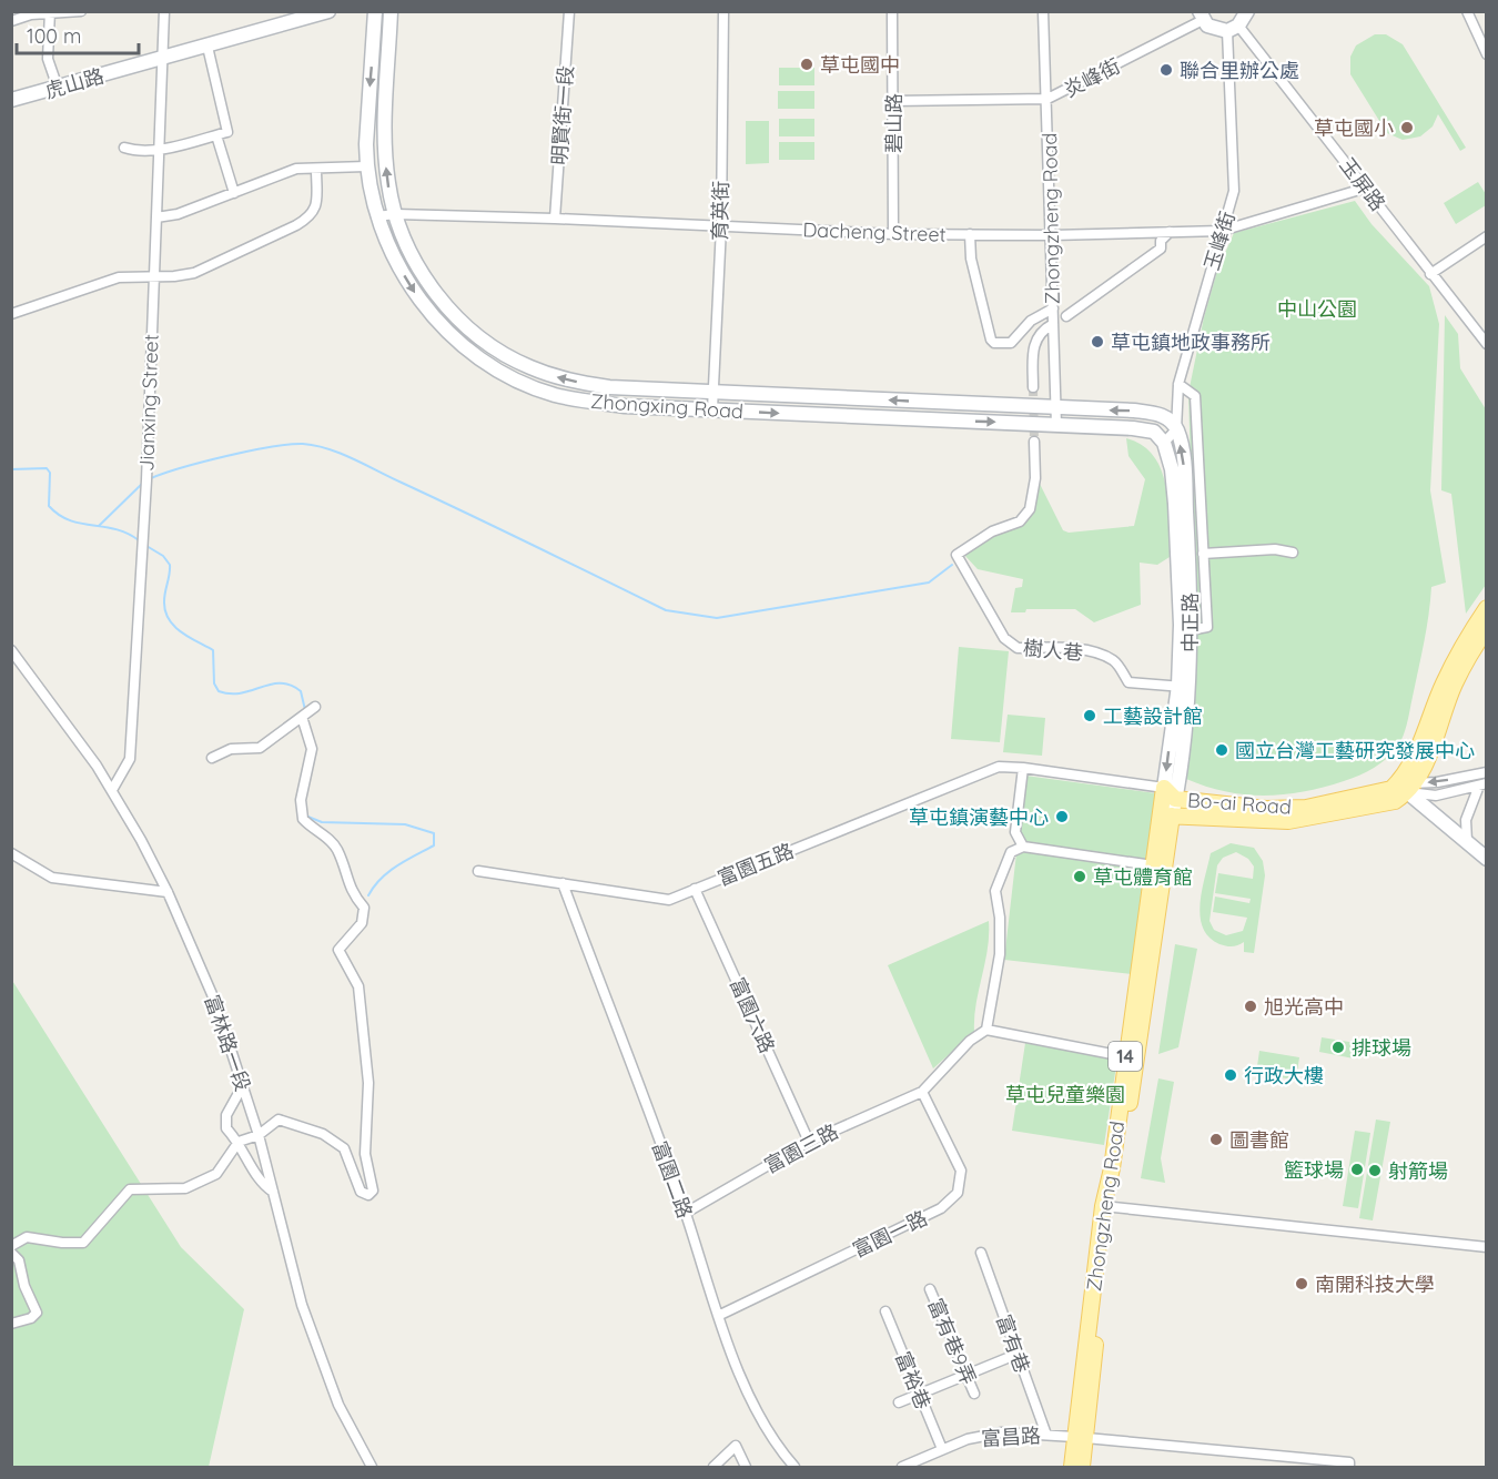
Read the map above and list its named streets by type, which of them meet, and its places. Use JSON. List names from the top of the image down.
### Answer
{
  "streets": {
    "main road": ["Zhongzheng Road", "Bo-ai Road", "14"],
    "street": [
      "炎峰街",
      "虎山路",
      "明賢街一段",
      "碧山路",
      "玉屏路",
      "育英街",
      "Dacheng Street",
      "玉峰街",
      "Jianxing Street",
      "Zhongxing Road",
      "中正路",
      "樹人巷",
      "富園五路",
      "富園六路",
      "富林路一段",
      "富園三路",
      "富園二路",
      "富園一路",
      "富有巷9弄",
      "富有巷",
      "富裕巷",
      "富昌路"
    ]
  },
  "crossings": [
    ["炎峰街", "碧山路"],
    ["炎峰街", "Zhongzheng Road"],
    ["虎山路", "Jianxing Street"],
    ["明賢街一段", "Dacheng Street"],
    ["碧山路", "Dacheng Street"],
    ["玉屏路", "Dacheng Street"],
    ["玉屏路", "玉峰街"],
    ["育英街", "Dacheng Street"],
    ["育英街", "Zhongxing Road"],
    ["Zhongzheng Road", "Dacheng Street"],
    ["Zhongzheng Road", "Zhongxing Road"],
    ["Zhongzheng Road", "中正路"],
    ["Zhongzheng Road", "Bo-ai Road"],
    ["Zhongzheng Road", "富園五路"],
    ["Zhongzheng Road", "富昌路"],
    ["Dacheng Street", "玉峰街"],
    ["Dacheng Street", "Zhongxing Road"],
    ["玉峰街", "Zhongxing Road"],
    ["玉峰街", "中正路"],
    ["Jianxing Street", "富林路一段"],
    ["Zhongxing Road", "中正路"],
    ["中正路", "樹人巷"],
    ["中正路", "Bo-ai Road"],
    ["中正路", "富園五路"],
    ["Bo-ai Road", "富園五路"],
    ["富園五路", "富園六路"],
    ["富園五路", "富園二路"],
    ["富園六路", "富園三路"],
    ["富園三路", "富園二路"],
    ["富園三路", "富園一路"],
    ["富園二路", "富園一路"],
    ["富有巷", "富昌路"],
    ["富裕巷", "富昌路"]
  ],
  "parks": ["中山公園", "草屯兒童樂園"],
  "places": [
    "草屯國中",
    "聯合里辦公處",
    "草屯國小",
    "草屯鎮地政事務所",
    "工藝設計館",
    "國立台灣工藝研究發展中心",
    "草屯鎮演藝中心",
    "草屯體育館",
    "旭光高中",
    "排球場",
    "行政大樓",
    "圖書館",
    "籃球場",
    "射箭場",
    "南開科技大學"
  ],
  "scale_bar": "100 m"
}
